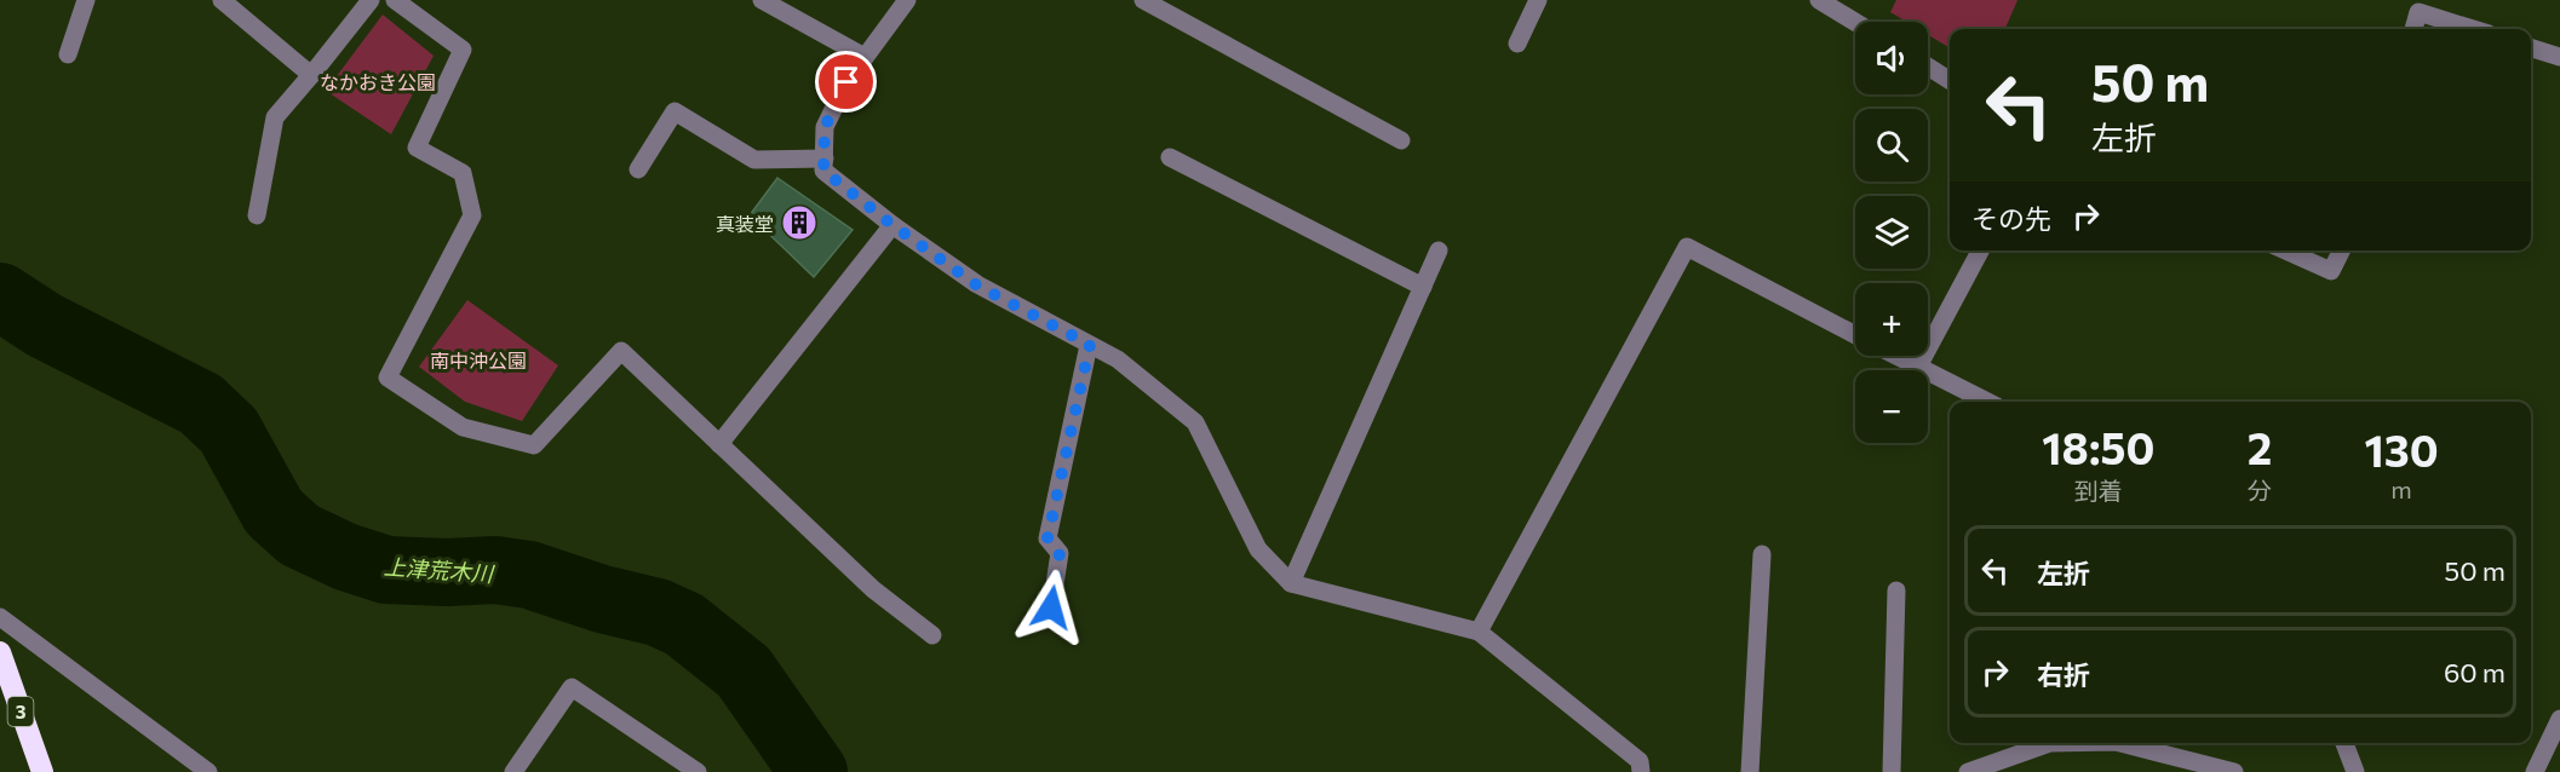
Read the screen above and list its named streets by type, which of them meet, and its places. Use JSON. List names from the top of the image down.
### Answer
{
  "streets": {
    "highway": ["3"]
  },
  "water": ["上津荒木川"],
  "parks": ["なかおき公園", "南中沖公園"],
  "places": {
    "building": ["真装堂"]
  },
  "page": {
    "map_buttons": ["+", "−"],
    "turn": ["50 m", "左折"],
    "then": "その先",
    "eta": [
      "18:50",
      "到着",
      "2",
      "分",
      "130",
      "m"
    ],
    "list": [
      {
        "name": "左折",
        "value": "50 m"
      },
      {
        "name": "右折",
        "value": "60 m"
      }
    ]
  }
}
